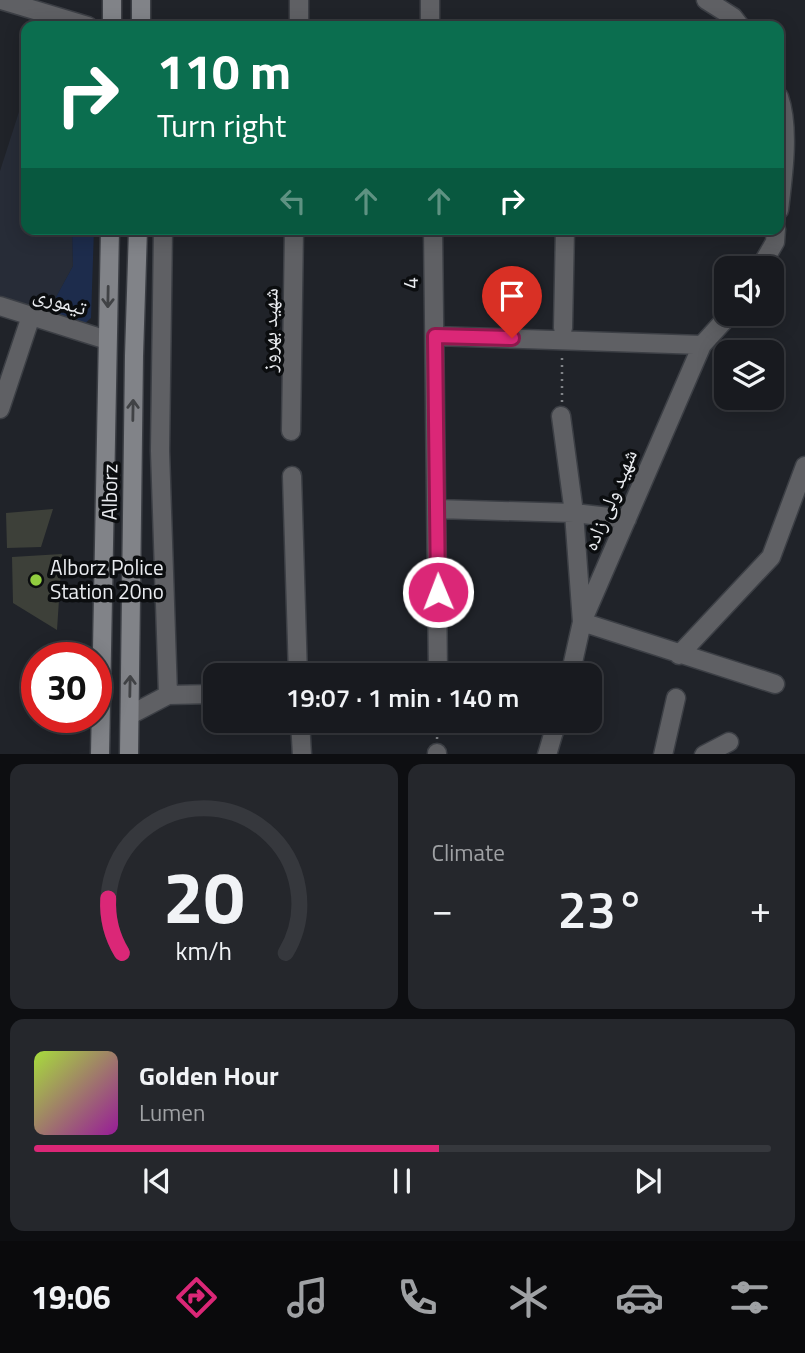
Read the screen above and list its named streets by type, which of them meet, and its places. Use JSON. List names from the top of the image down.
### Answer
{
  "streets": {
    "main road": ["Alborz"],
    "street": [
      "4",
      "تیموری",
      "شهید بهروز",
      "شهید ولی زاده"
    ]
  },
  "crossings": [
    ["تیموری", "Alborz"]
  ],
  "places": ["Alborz Police Station 20no"],
  "page": {
    "turn": ["110 m", "Turn right"],
    "limit": "30",
    "trip": "19:07 · 1 min · 140 m",
    "tile": "Climate",
    "heat": ["−", "23°", "+"],
    "song": ["Golden Hour", "Lumen"],
    "tabs": "19:06",
    "gauge": ["20", "km/h"]
  }
}
